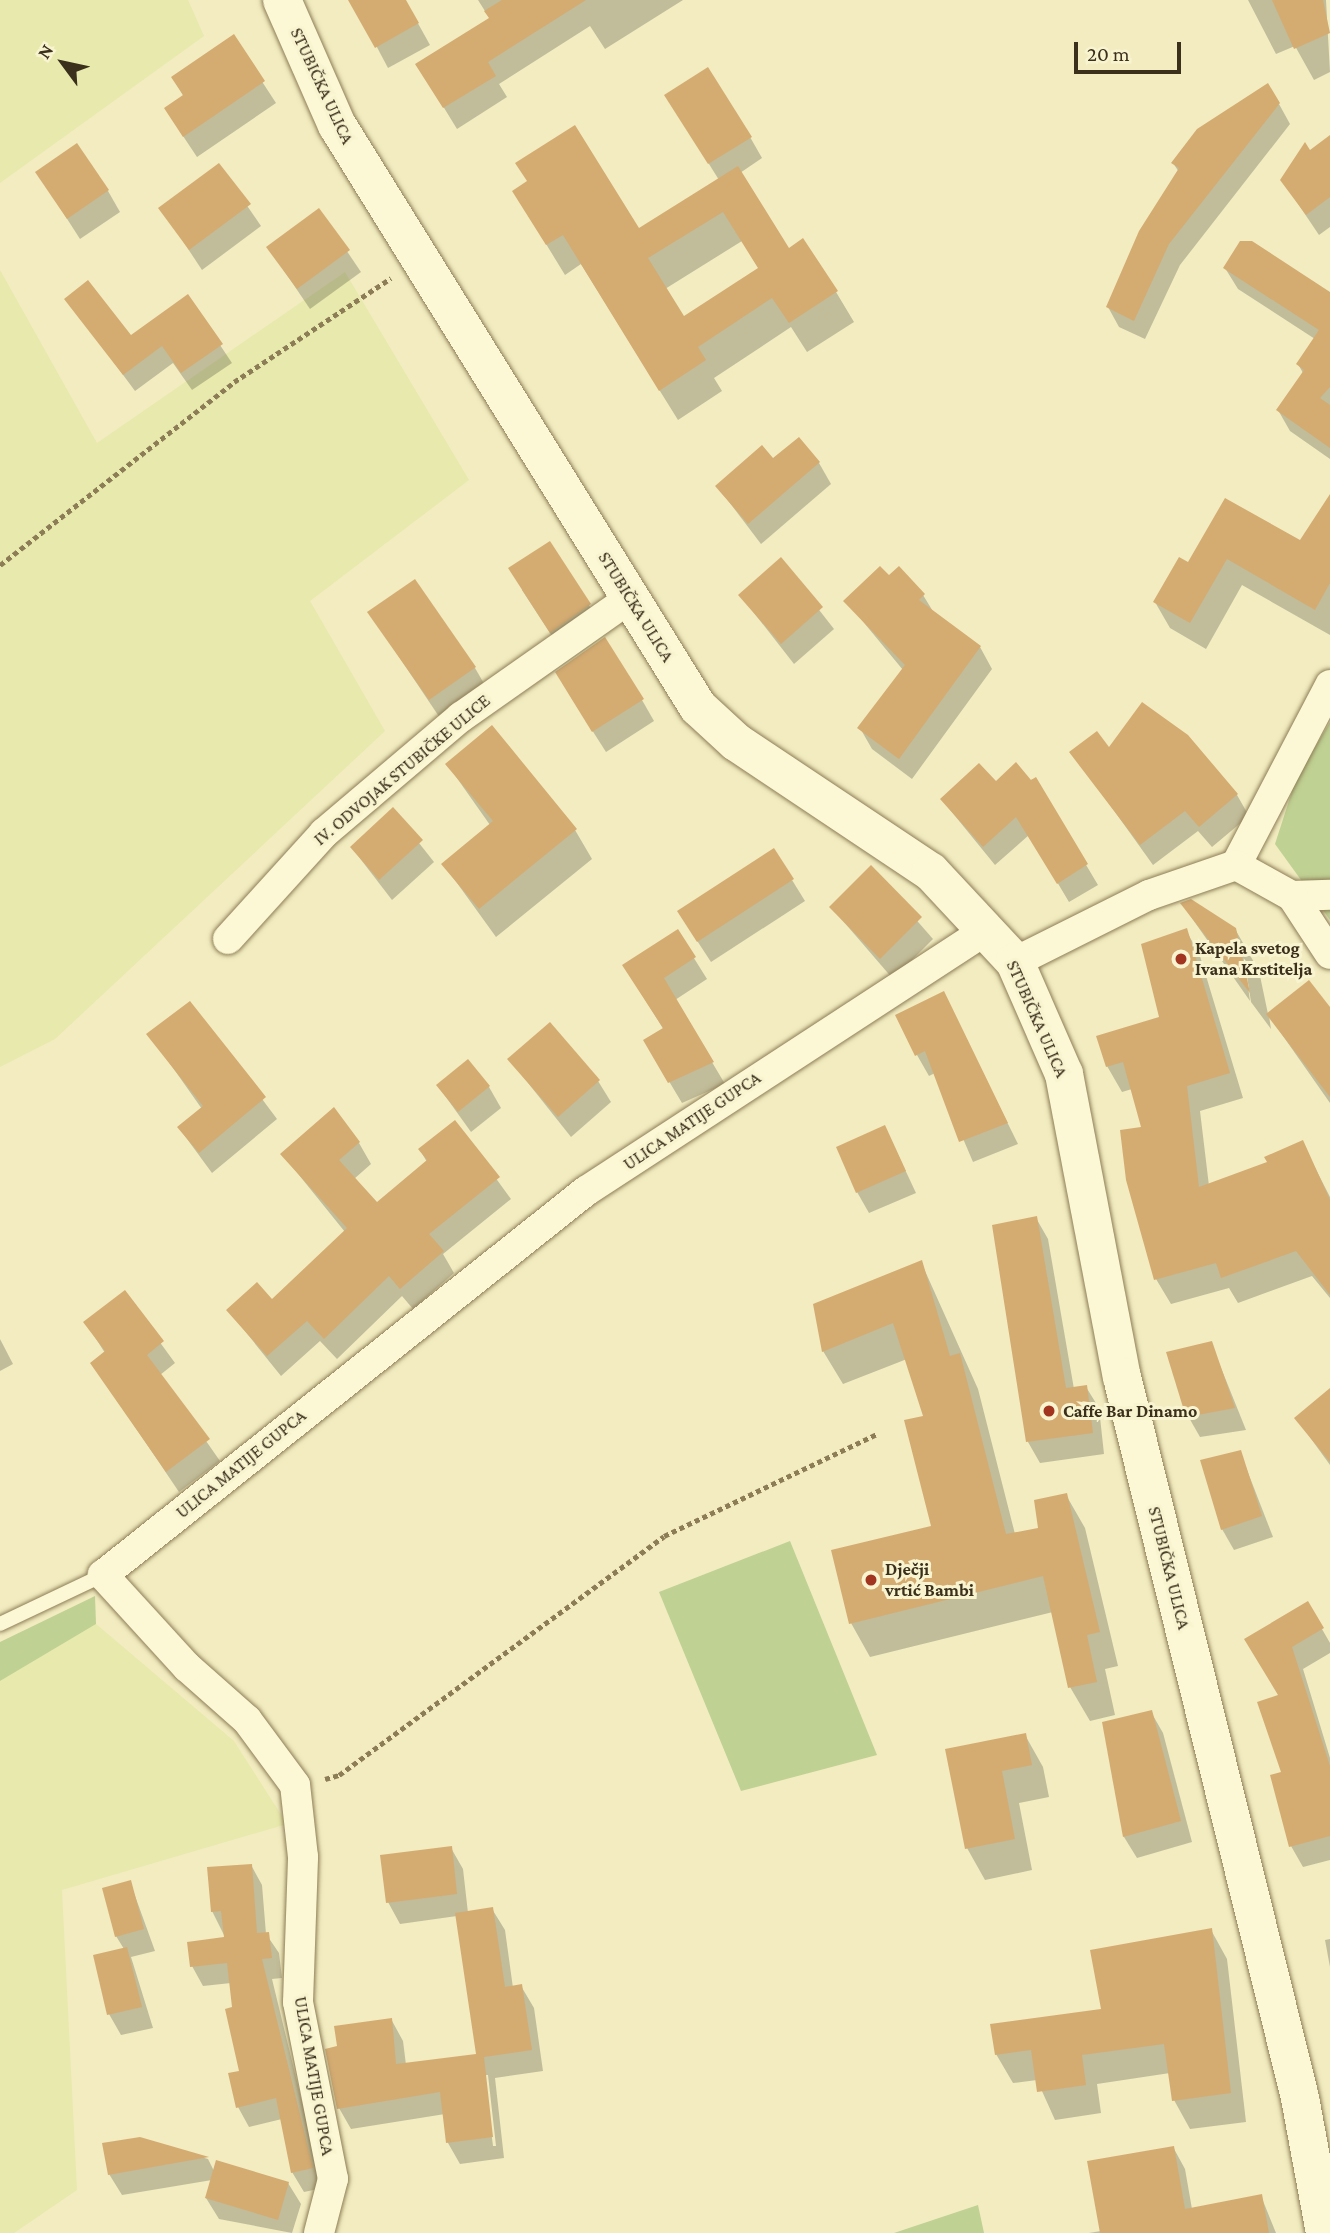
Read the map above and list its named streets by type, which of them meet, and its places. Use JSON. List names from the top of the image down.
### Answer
{
  "streets": {
    "main road": ["STUBIČKA ULICA"],
    "street": ["IV. ODVOJAK STUBIČKE ULICE", "ULICA MATIJE GUPCA"]
  },
  "crossings": [
    ["STUBIČKA ULICA", "IV. ODVOJAK STUBIČKE ULICE"],
    ["STUBIČKA ULICA", "ULICA MATIJE GUPCA"]
  ],
  "places": ["Kapela svetog Ivana Krstitelja", "Caffe Bar Dinamo", "Dječji vrtić Bambi"],
  "scale_bar": "20 m",
  "north": "top left"
}
